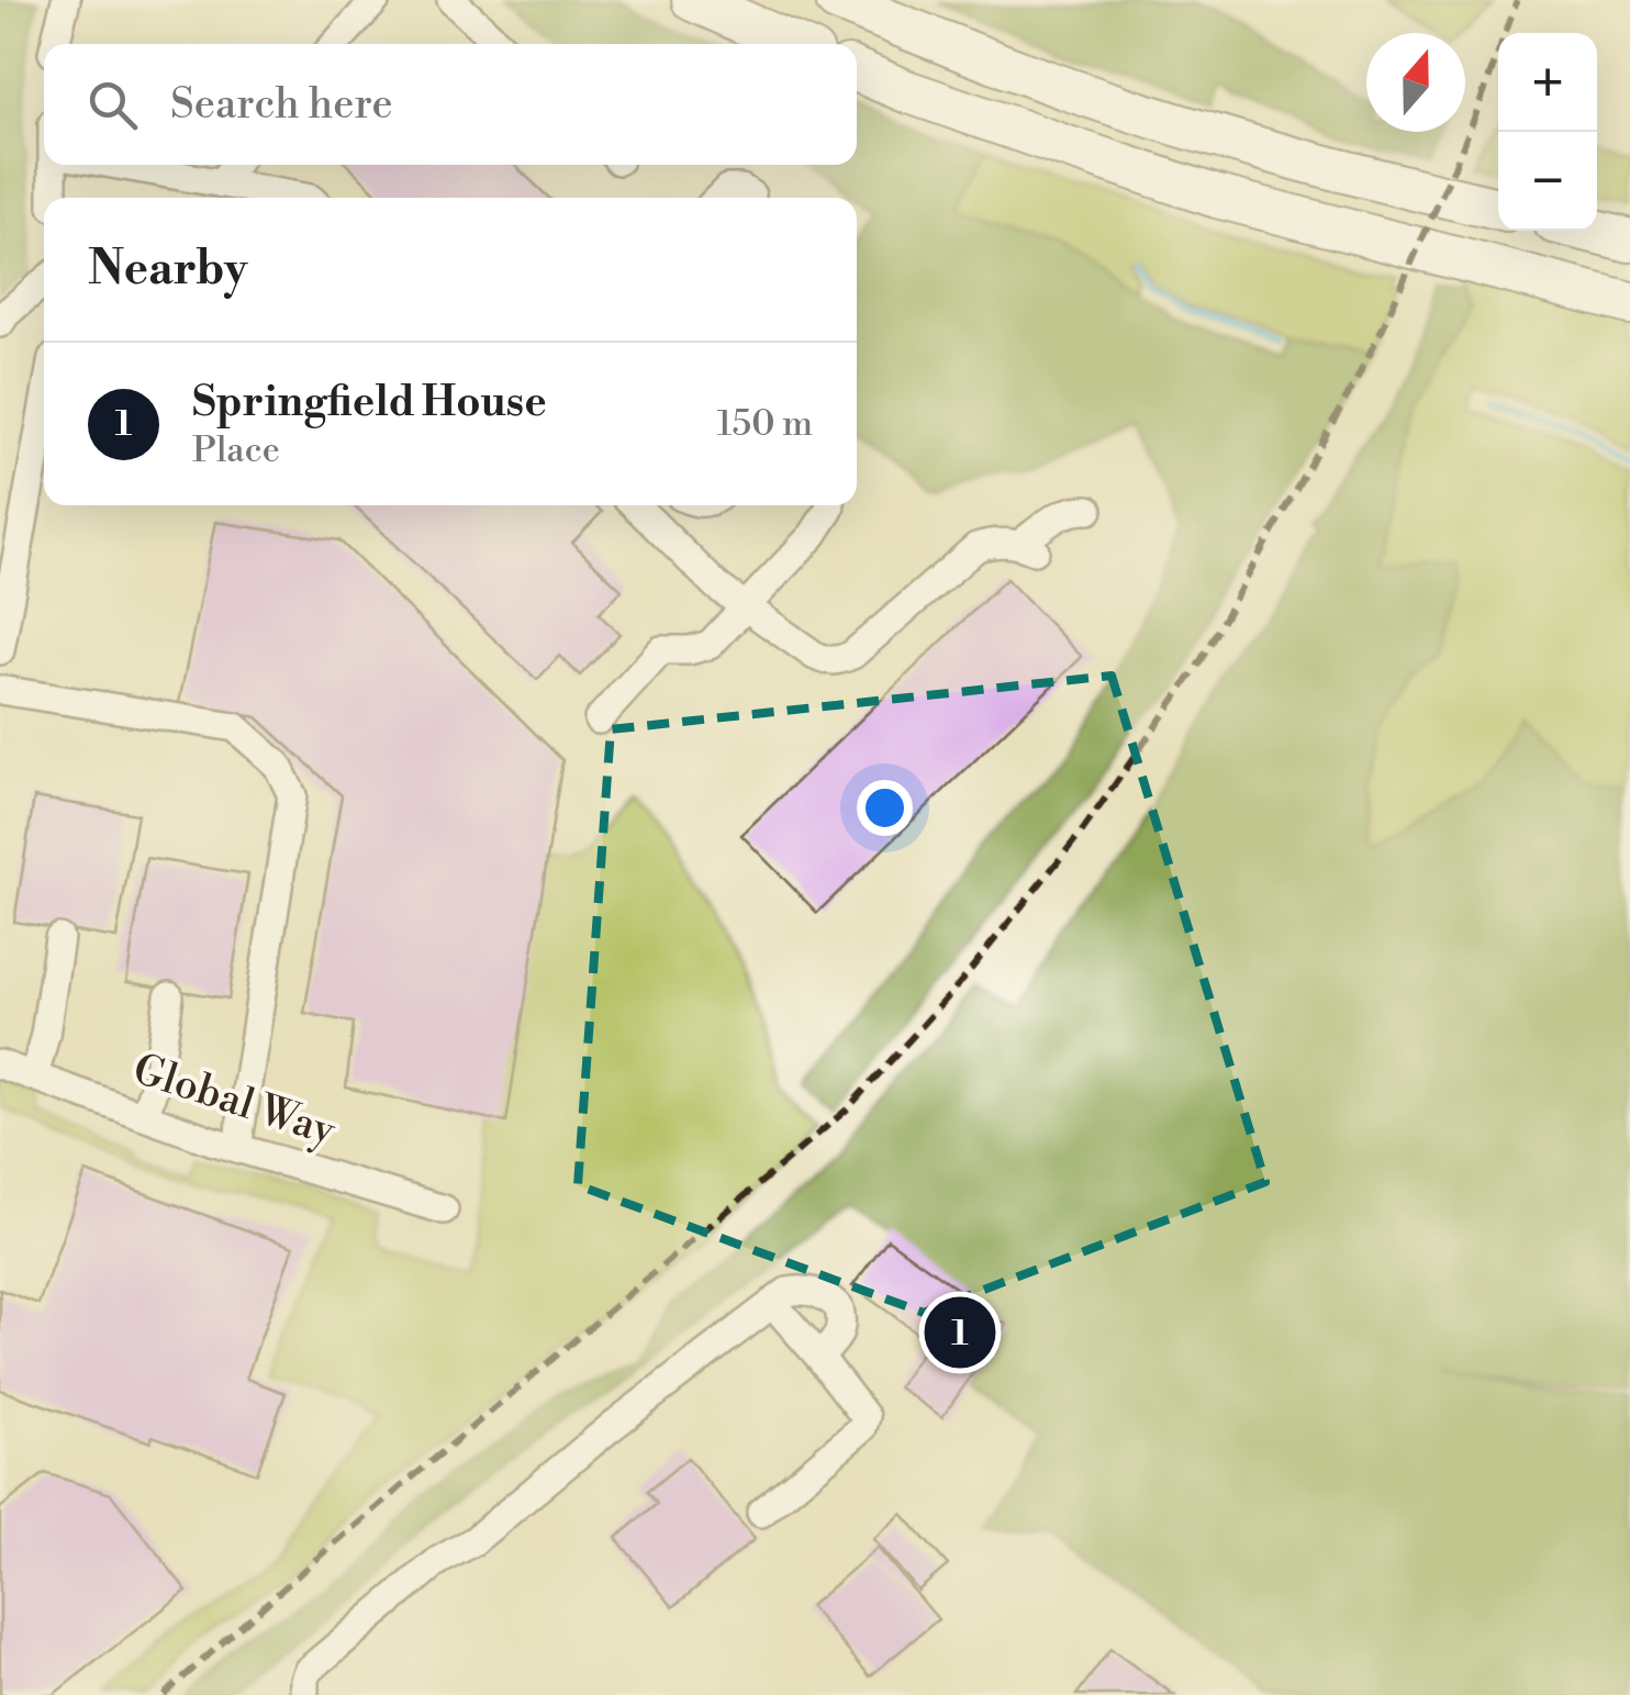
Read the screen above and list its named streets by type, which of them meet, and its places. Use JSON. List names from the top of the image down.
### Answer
{
  "streets": {
    "street": ["Global Way"]
  },
  "north": "top",
  "page": {
    "map_buttons": ["+", "−"],
    "search": "Search here",
    "heading": "Nearby",
    "list": [
      {
        "mark": "1",
        "name": "Springfield House",
        "note": "Place",
        "value": "150 m"
      }
    ],
    "pins": "1"
  }
}
